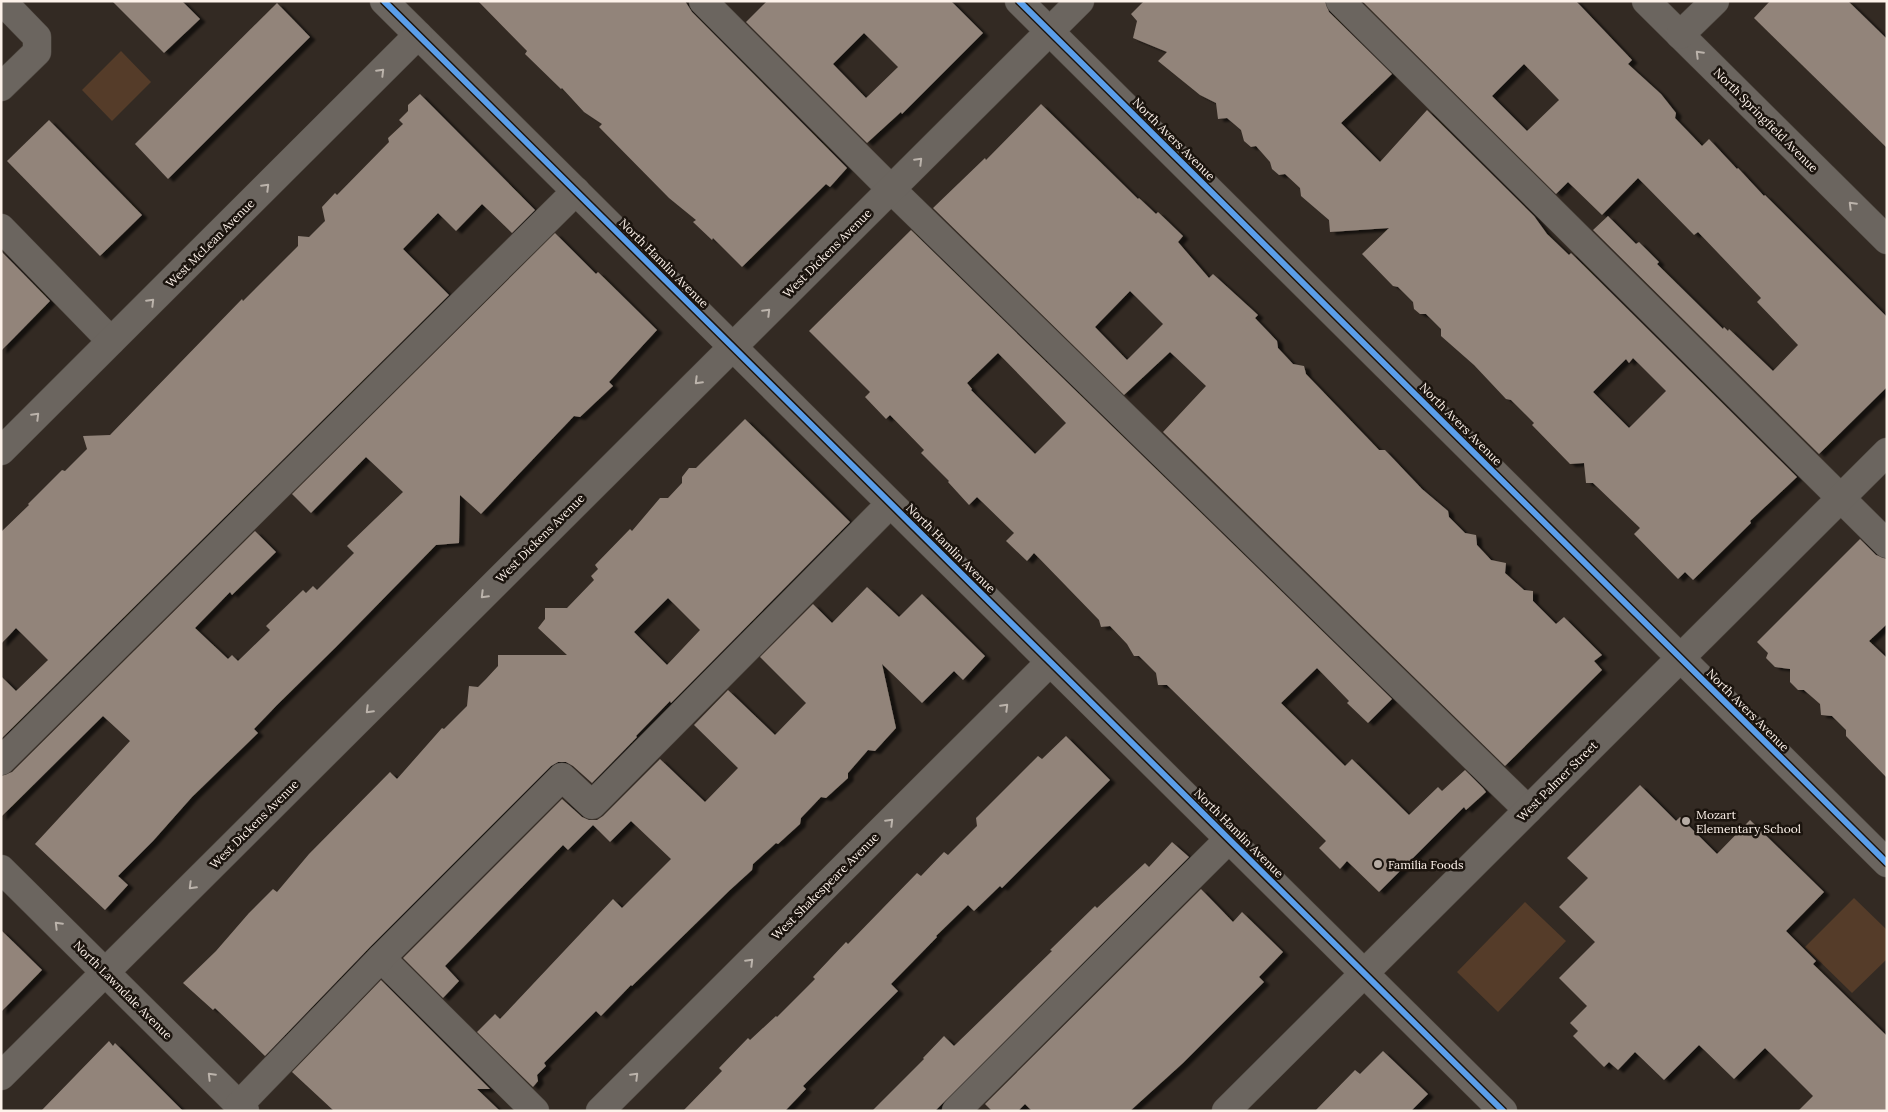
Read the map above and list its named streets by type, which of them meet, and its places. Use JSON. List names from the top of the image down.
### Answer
{
  "streets": {
    "street": [
      "North Springfield Avenue",
      "North Avers Avenue",
      "West McLean Avenue",
      "West Dickens Avenue",
      "North Hamlin Avenue",
      "West Palmer Street",
      "West Shakespeare Avenue",
      "North Lawndale Avenue"
    ]
  },
  "crossings": [
    ["North Avers Avenue", "West Dickens Avenue"],
    ["North Avers Avenue", "West Palmer Street"],
    ["West McLean Avenue", "North Hamlin Avenue"],
    ["West Dickens Avenue", "North Hamlin Avenue"],
    ["West Dickens Avenue", "North Lawndale Avenue"],
    ["North Hamlin Avenue", "West Palmer Street"],
    ["North Hamlin Avenue", "West Shakespeare Avenue"]
  ],
  "one_way": ["North Lawndale Avenue"],
  "places": ["Mozart Elementary School", "Familia Foods"]
}
